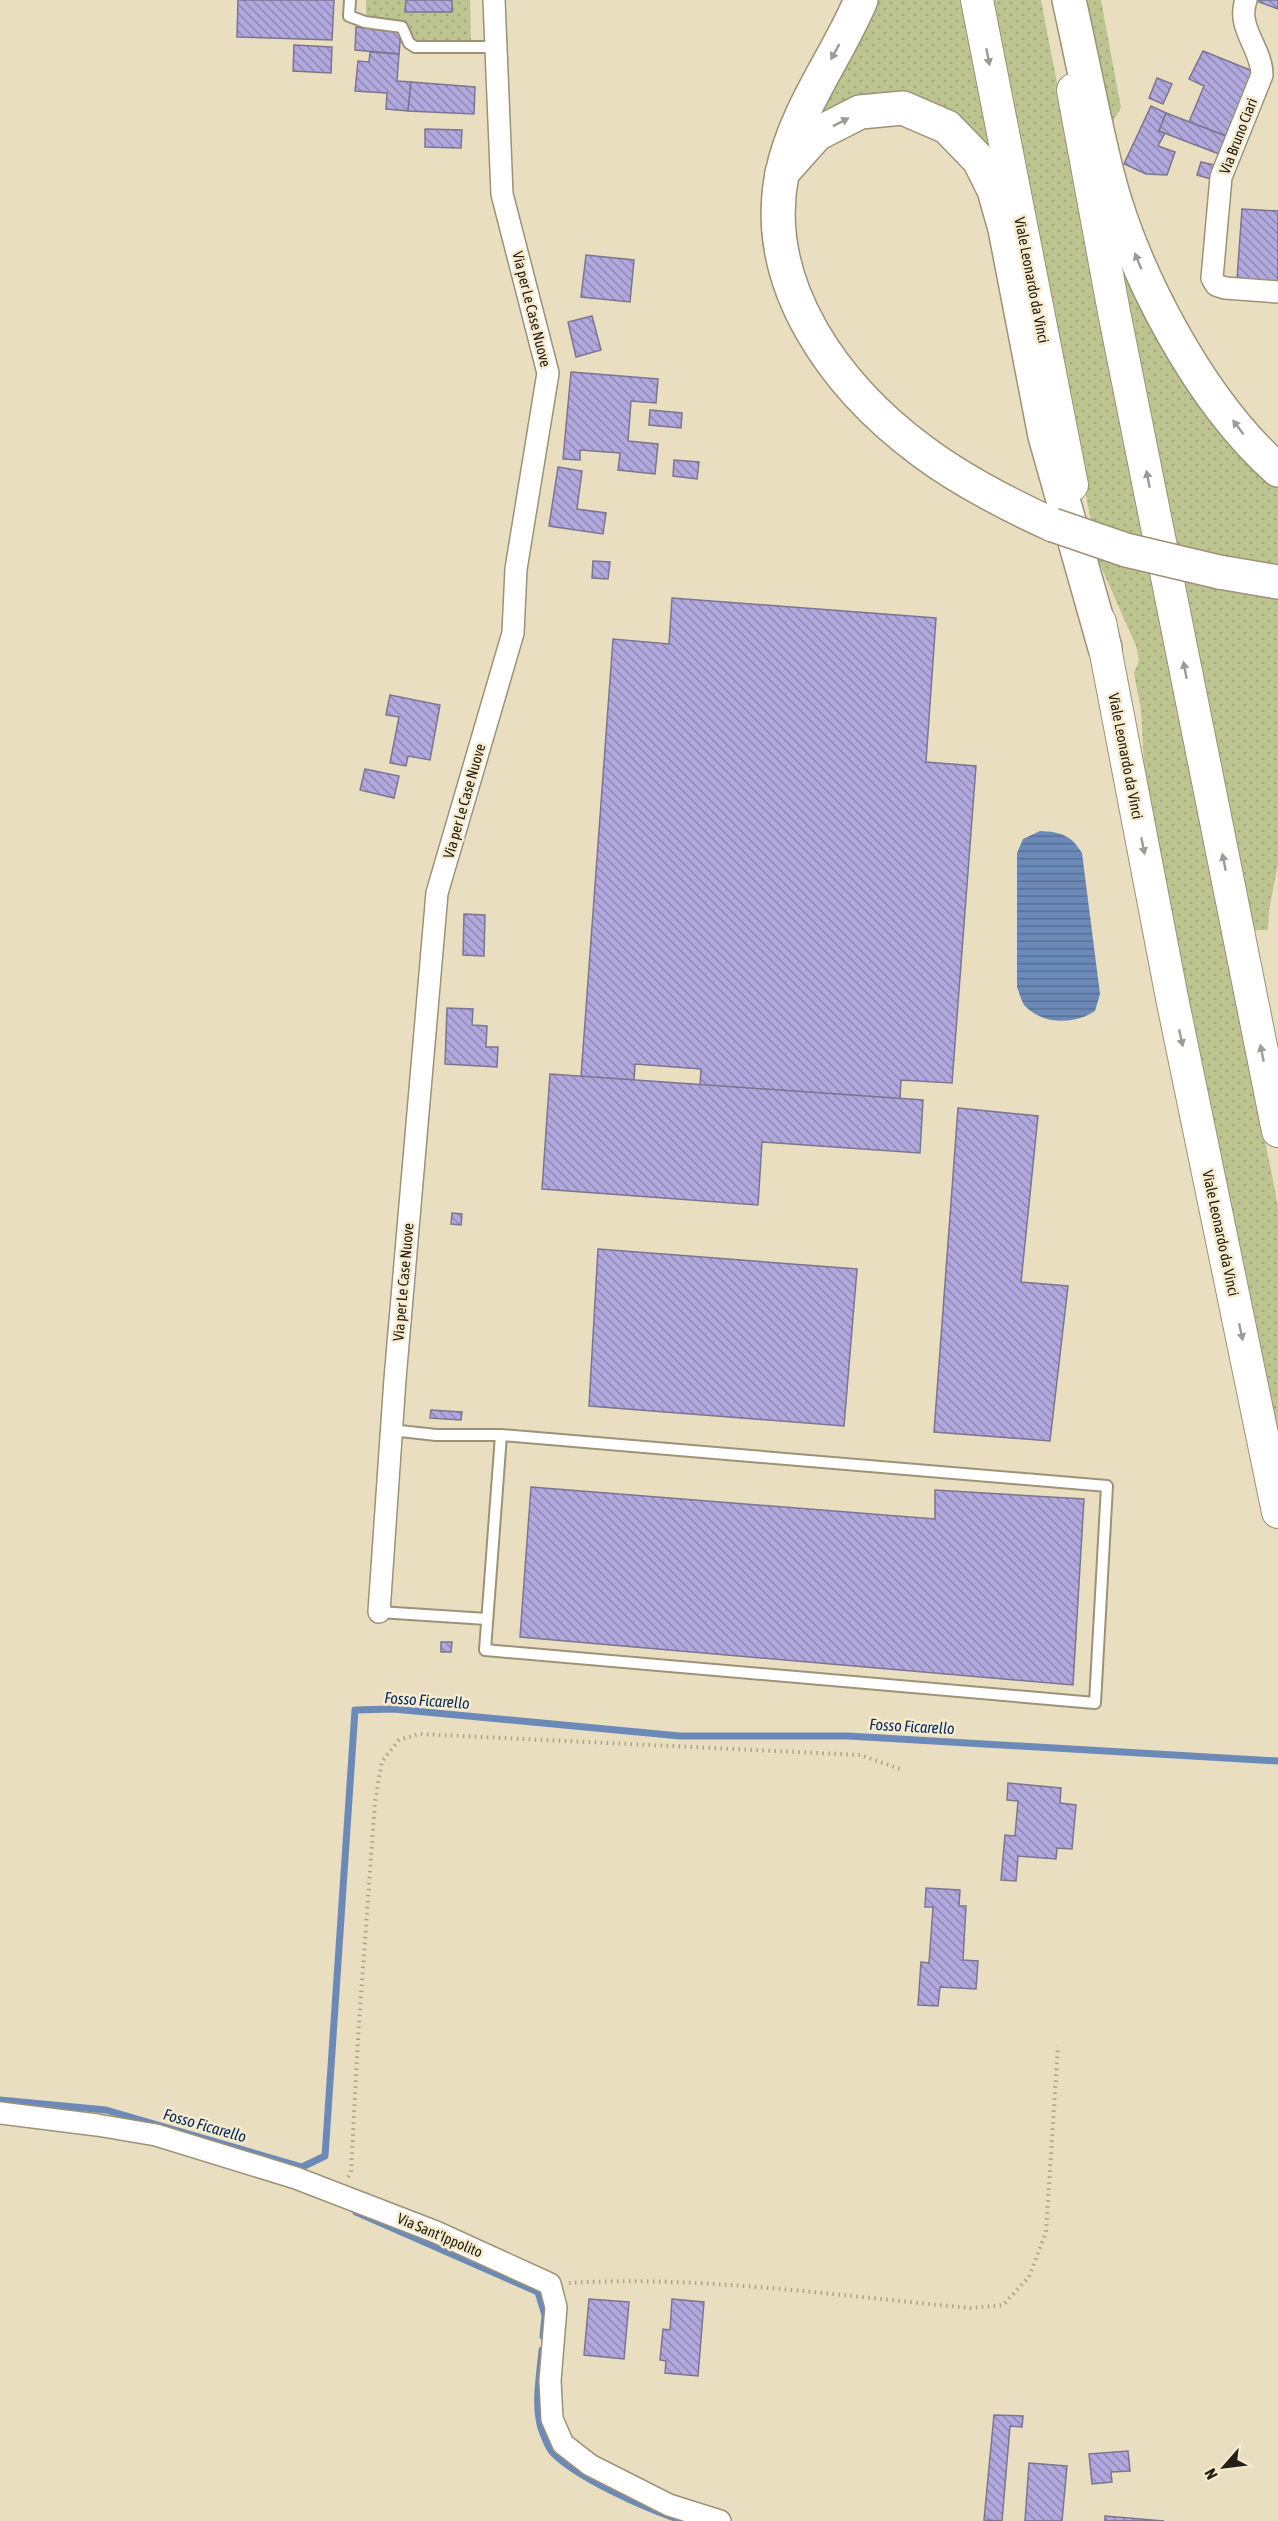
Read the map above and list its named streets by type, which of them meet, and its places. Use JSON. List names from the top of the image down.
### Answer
{
  "streets": {
    "main road": ["Viale Leonardo da Vinci"],
    "street": ["Via Bruno Ciari", "Via per Le Case Nuove", "Via Sant'Ippolito"]
  },
  "water": ["Fosso Ficarello"],
  "north": "bottom left"
}
